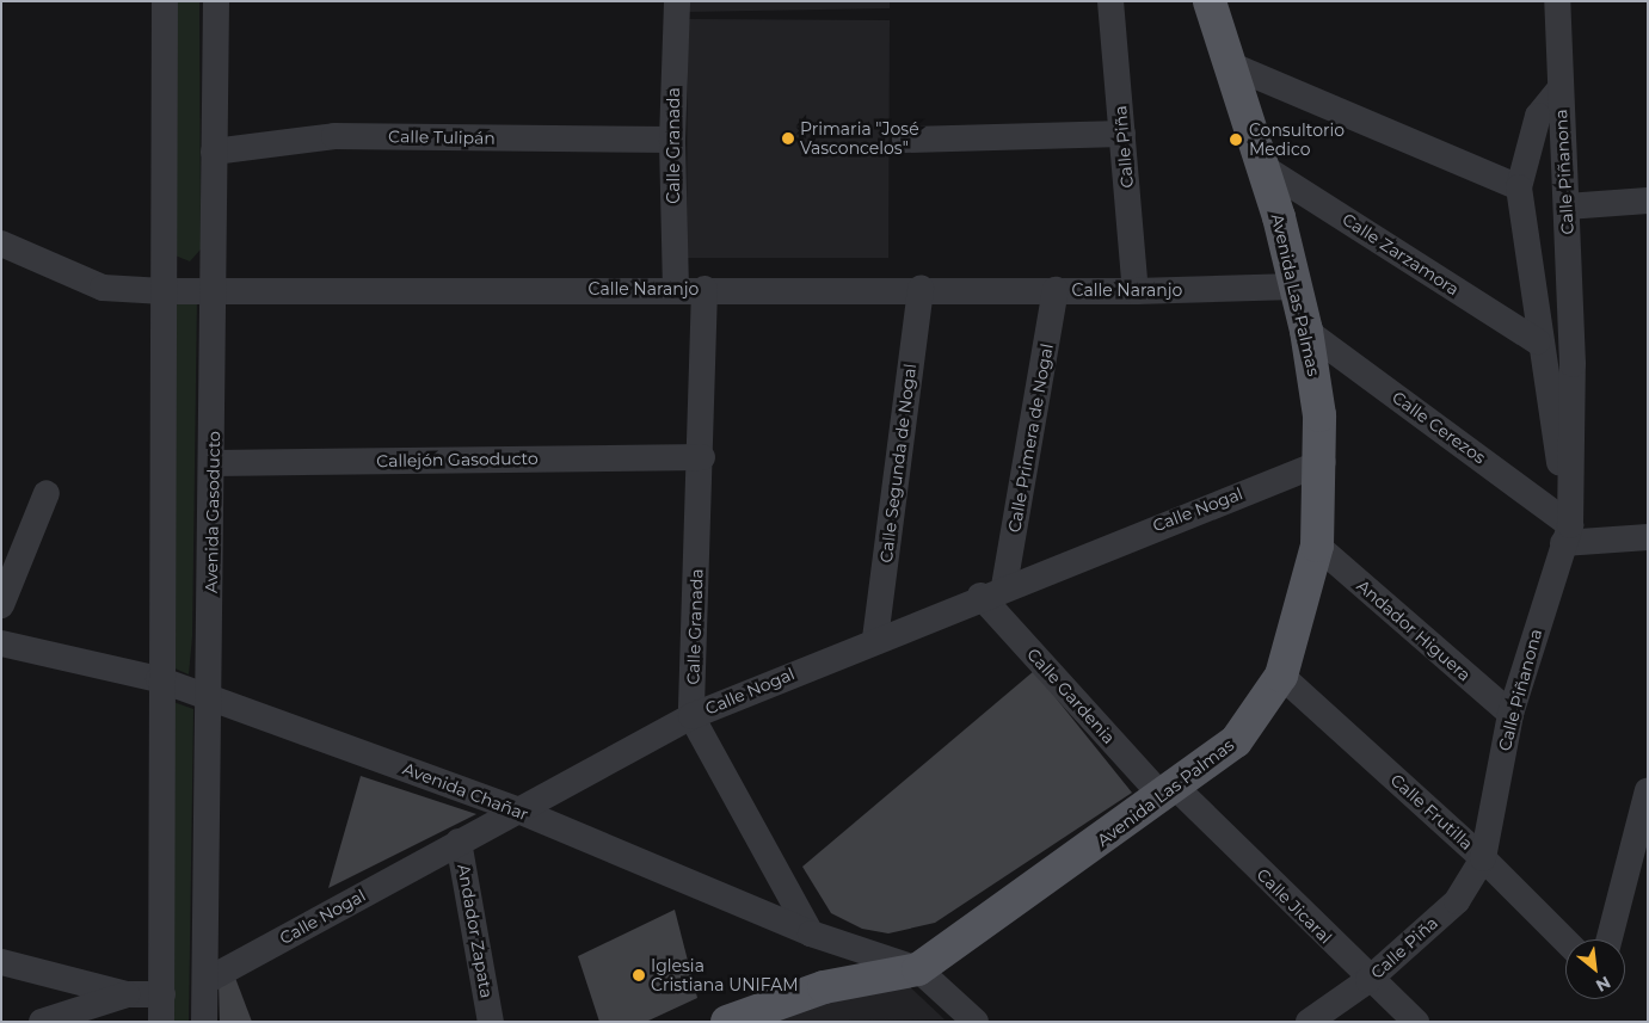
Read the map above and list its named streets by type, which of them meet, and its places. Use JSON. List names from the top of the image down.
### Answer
{
  "streets": {
    "main road": ["Avenida Las Palmas"],
    "street": [
      "Calle Tulipán",
      "Calle Granada",
      "Calle Piña",
      "Calle Piñanona",
      "Calle Zarzamora",
      "Calle Naranjo",
      "Calle Cerezos",
      "Calle Primera de Nogal",
      "Callejón Gasoducto",
      "Calle Segunda de Nogal",
      "Calle Nogal",
      "Avenida Gasoducto",
      "Andador Higuera",
      "Calle Gardenia",
      "Avenida Chañar",
      "Calle Frutilla",
      "Calle Jicaral",
      "Andador Zapata"
    ]
  },
  "crossings": [
    ["Calle Tulipán", "Calle Granada"],
    ["Calle Tulipán", "Avenida Gasoducto"],
    ["Calle Granada", "Calle Naranjo"],
    ["Calle Granada", "Callejón Gasoducto"],
    ["Calle Granada", "Calle Nogal"],
    ["Calle Piña", "Calle Piñanona"],
    ["Calle Piña", "Calle Naranjo"],
    ["Calle Piña", "Calle Frutilla"],
    ["Calle Piña", "Calle Jicaral"],
    ["Calle Piñanona", "Calle Zarzamora"],
    ["Calle Piñanona", "Calle Cerezos"],
    ["Calle Piñanona", "Andador Higuera"],
    ["Calle Piñanona", "Calle Frutilla"],
    ["Calle Zarzamora", "Avenida Las Palmas"],
    ["Calle Naranjo", "Avenida Las Palmas"],
    ["Calle Naranjo", "Calle Primera de Nogal"],
    ["Calle Naranjo", "Calle Segunda de Nogal"],
    ["Calle Naranjo", "Avenida Gasoducto"],
    ["Avenida Las Palmas", "Calle Cerezos"],
    ["Avenida Las Palmas", "Calle Nogal"],
    ["Avenida Las Palmas", "Andador Higuera"],
    ["Avenida Las Palmas", "Calle Gardenia"],
    ["Avenida Las Palmas", "Avenida Chañar"],
    ["Avenida Las Palmas", "Calle Frutilla"],
    ["Avenida Las Palmas", "Calle Jicaral"],
    ["Calle Primera de Nogal", "Calle Nogal"],
    ["Calle Primera de Nogal", "Calle Gardenia"],
    ["Callejón Gasoducto", "Avenida Gasoducto"],
    ["Calle Segunda de Nogal", "Calle Nogal"],
    ["Calle Nogal", "Avenida Gasoducto"],
    ["Calle Nogal", "Calle Gardenia"],
    ["Calle Nogal", "Avenida Chañar"],
    ["Calle Nogal", "Andador Zapata"],
    ["Avenida Gasoducto", "Avenida Chañar"],
    ["Calle Gardenia", "Calle Jicaral"]
  ],
  "places": ["Primaria \"José Vasconcelos\"", "Consultorio Medico", "Iglesia Cristiana UNIFAM"],
  "north": "bottom right"
}
